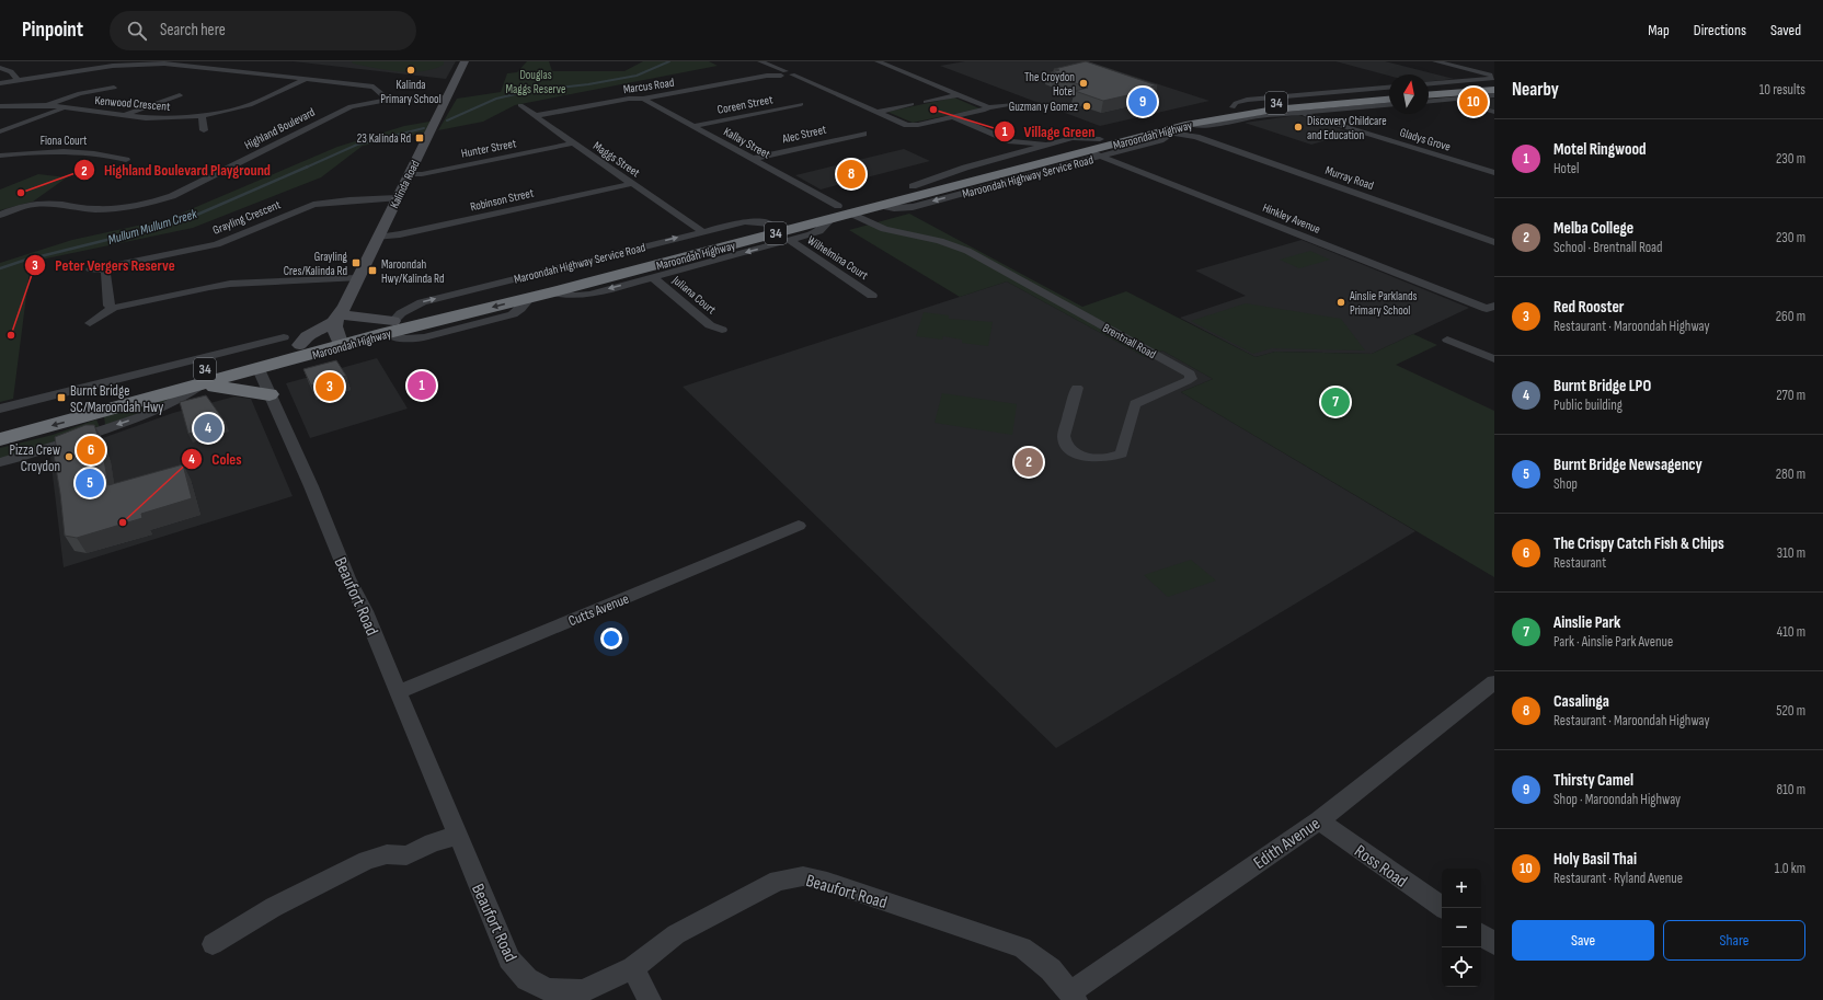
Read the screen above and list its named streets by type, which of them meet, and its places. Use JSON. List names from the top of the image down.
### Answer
{
  "streets": {
    "highway": ["34", "Maroondah Highway"],
    "street": [
      "Marcus Road",
      "Kenwood Crescent",
      "Coreen Street",
      "Highland Boulevard",
      "Alec Street",
      "Gladys Grove",
      "Fiona Court",
      "Kallay Street",
      "Hunter Street",
      "Maggs Street",
      "Maroondah Highway Service Road",
      "Murray Road",
      "Kalinda Road",
      "Robinson Street",
      "Grayling Crescent",
      "Hinkley Avenue",
      "Wilhelmina Court",
      "Juliana Court",
      "Brentnall Road",
      "Beaufort Road",
      "Cutts Avenue",
      "Edith Avenue",
      "Ross Road"
    ]
  },
  "crossings": [
    ["Marcus Road", "Kallay Street"],
    ["Marcus Road", "Maggs Street"],
    ["Coreen Street", "Kallay Street"],
    ["Highland Boulevard", "Kalinda Road"],
    ["Alec Street", "Kallay Street"],
    ["Maroondah Highway", "Kallay Street"],
    ["Maroondah Highway", "Maroondah Highway Service Road"],
    ["Maroondah Highway", "Murray Road"],
    ["Maroondah Highway", "Kalinda Road"],
    ["Maroondah Highway", "Hinkley Avenue"],
    ["Maroondah Highway", "Brentnall Road"],
    ["Maroondah Highway", "Beaufort Road"],
    ["Kallay Street", "Maroondah Highway Service Road"],
    ["Kallay Street", "Brentnall Road"],
    ["Hunter Street", "Maggs Street"],
    ["Hunter Street", "Kalinda Road"],
    ["Maggs Street", "Maroondah Highway Service Road"],
    ["Maggs Street", "Robinson Street"],
    ["Maroondah Highway Service Road", "Wilhelmina Court"],
    ["Maroondah Highway Service Road", "Juliana Court"],
    ["Maroondah Highway Service Road", "Brentnall Road"],
    ["Kalinda Road", "Robinson Street"],
    ["Kalinda Road", "Grayling Crescent"],
    ["Beaufort Road", "Cutts Avenue"],
    ["Beaufort Road", "Edith Avenue"],
    ["Edith Avenue", "Ross Road"]
  ],
  "water": ["Mullum Mullum Creek"],
  "parks": ["Douglas Maggs Reserve"],
  "places": {
    "other": [
      "Kalinda Primary School",
      "The Croydon Hotel",
      "Guzman y Gomez",
      "Village Green",
      "Discovery Childcare and Education",
      "Highland Boulevard Playground",
      "Ainslie Parklands Primary School",
      "Peter Vergers Reserve",
      "Pizza Crew Croydon",
      "Coles"
    ],
    "transit": [
      "23 Kalinda Rd",
      "Grayling Cres/Kalinda Rd",
      "Maroondah Hwy/Kalinda Rd",
      "Burnt Bridge SC/Maroondah Hwy"
    ]
  },
  "north": "top",
  "page": {
    "header": "Pinpoint",
    "search": "Search here",
    "nav": ["Map", "Directions", "Saved"],
    "heading": ["Nearby", "10 results"],
    "pins": [
      "9",
      "10",
      "8",
      "1",
      "3",
      "7",
      "4",
      "6",
      "2",
      "5"
    ],
    "list": [
      {
        "mark": "1",
        "name": "Motel Ringwood",
        "note": "Hotel",
        "value": "230 m"
      },
      {
        "mark": "2",
        "name": "Melba College",
        "note": "School · Brentnall Road",
        "value": "230 m"
      },
      {
        "mark": "3",
        "name": "Red Rooster",
        "note": "Restaurant · Maroondah Highway",
        "value": "260 m"
      },
      {
        "mark": "4",
        "name": "Burnt Bridge LPO",
        "note": "Public building",
        "value": "270 m"
      },
      {
        "mark": "5",
        "name": "Burnt Bridge Newsagency",
        "note": "Shop",
        "value": "280 m"
      },
      {
        "mark": "6",
        "name": "The Crispy Catch Fish & Chips",
        "note": "Restaurant",
        "value": "310 m"
      },
      {
        "mark": "7",
        "name": "Ainslie Park",
        "note": "Park · Ainslie Park Avenue",
        "value": "410 m"
      },
      {
        "mark": "8",
        "name": "Casalinga",
        "note": "Restaurant · Maroondah Highway",
        "value": "520 m"
      },
      {
        "mark": "9",
        "name": "Thirsty Camel",
        "note": "Shop · Maroondah Highway",
        "value": "810 m"
      },
      {
        "mark": "10",
        "name": "Holy Basil Thai",
        "note": "Restaurant · Ryland Avenue",
        "value": "1.0 km"
      }
    ],
    "map_buttons": ["+", "−"],
    "buttons": ["Save", "Share"]
  }
}
